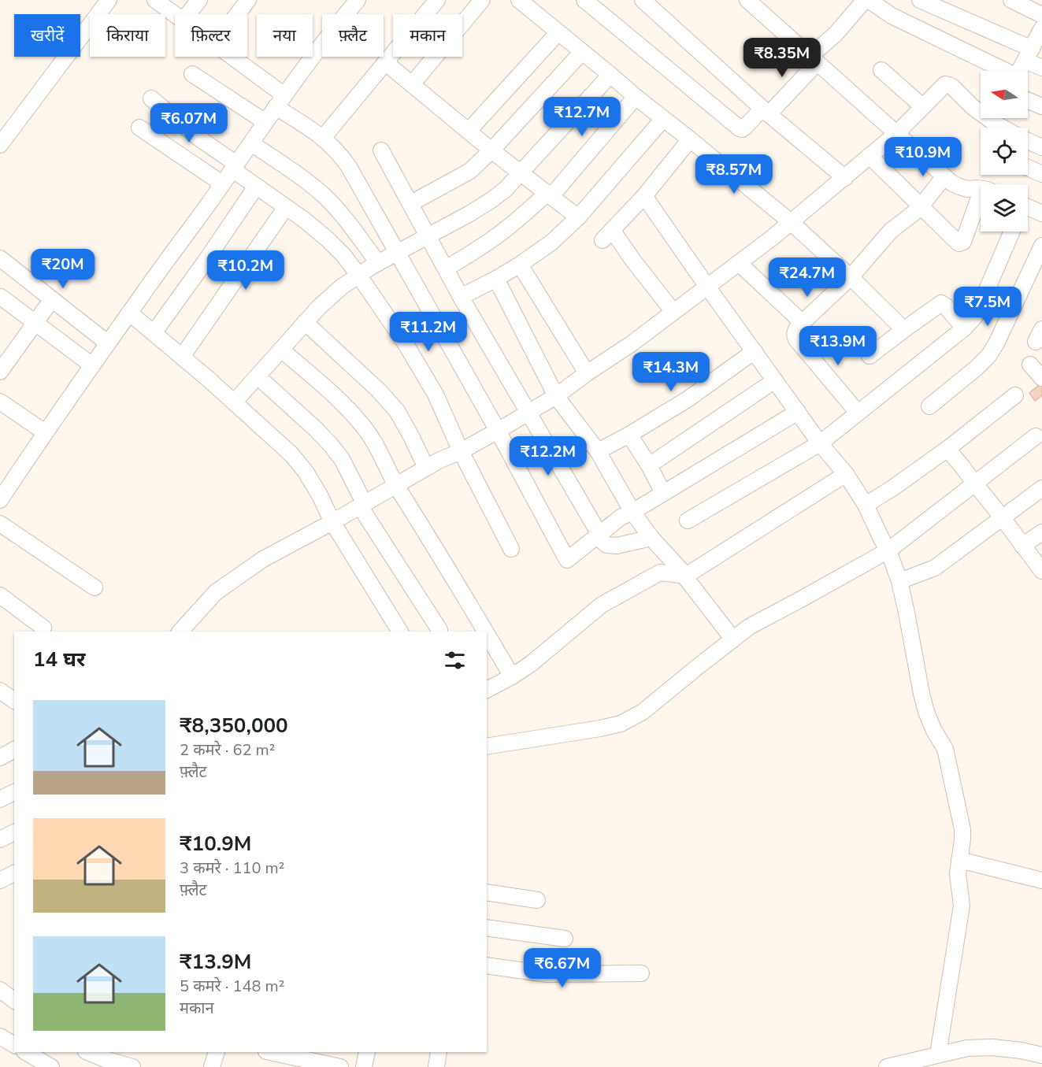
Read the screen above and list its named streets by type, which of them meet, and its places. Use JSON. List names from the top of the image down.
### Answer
{
  "north": "left",
  "page": {
    "chip": [
      "खरीदें",
      "किराया",
      "फ़िल्टर",
      "नया",
      "फ़्लैट",
      "मकान"
    ],
    "price": [
      "₹8.35M",
      "₹12.7M",
      "₹6.07M",
      "₹10.9M",
      "₹8.57M",
      "₹20M",
      "₹10.2M",
      "₹24.7M",
      "₹7.5M",
      "₹11.2M",
      "₹13.9M",
      "₹14.3M",
      "₹12.2M",
      "₹6.67M"
    ],
    "heading": "14 घर",
    "list": [
      {
        "name": "₹8,350,000",
        "note": "2 कमरे · 62 m² · फ़्लैट"
      },
      {
        "name": "₹10.9M",
        "note": "3 कमरे · 110 m² · फ़्लैट"
      },
      {
        "name": "₹13.9M",
        "note": "5 कमरे · 148 m² · मकान"
      }
    ]
  }
}
